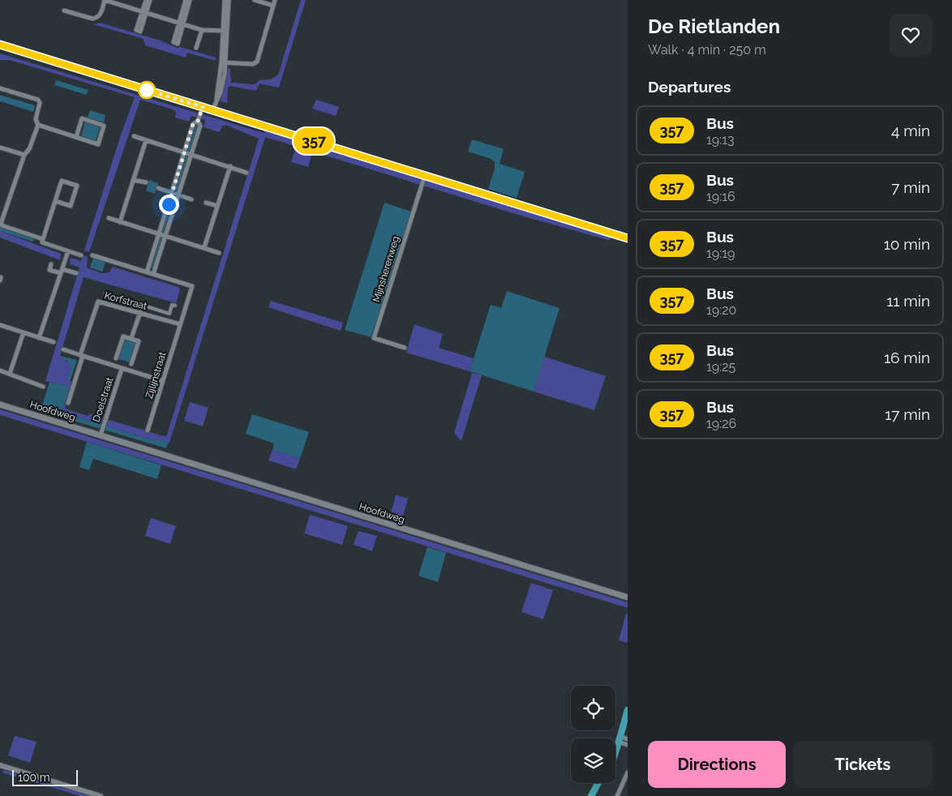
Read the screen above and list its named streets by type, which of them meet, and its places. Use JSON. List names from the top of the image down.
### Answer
{
  "streets": {
    "main road": ["Hoofdweg"],
    "street": [
      "Mijnsherenweg",
      "Korfstraat",
      "Zijlijnstraat",
      "Doelstraat"
    ]
  },
  "crossings": [
    ["Korfstraat", "Zijlijnstraat"],
    ["Doelstraat", "Hoofdweg"]
  ],
  "lines": ["bus line 357"],
  "scale_bar": "100 m",
  "page": {
    "on_map": "357",
    "heading": [
      ["De Rietlanden", "Walk · 4 min · 250 m"],
      "Departures"
    ],
    "list": [
      {
        "mark": "357",
        "name": "Bus",
        "note": "19:13",
        "value": "4 min"
      },
      {
        "mark": "357",
        "name": "Bus",
        "note": "19:16",
        "value": "7 min"
      },
      {
        "mark": "357",
        "name": "Bus",
        "note": "19:19",
        "value": "10 min"
      },
      {
        "mark": "357",
        "name": "Bus",
        "note": "19:20",
        "value": "11 min"
      },
      {
        "mark": "357",
        "name": "Bus",
        "note": "19:25",
        "value": "16 min"
      },
      {
        "mark": "357",
        "name": "Bus",
        "note": "19:26",
        "value": "17 min"
      }
    ],
    "buttons": ["Directions", "Tickets"],
    "scale": "100 m"
  }
}
